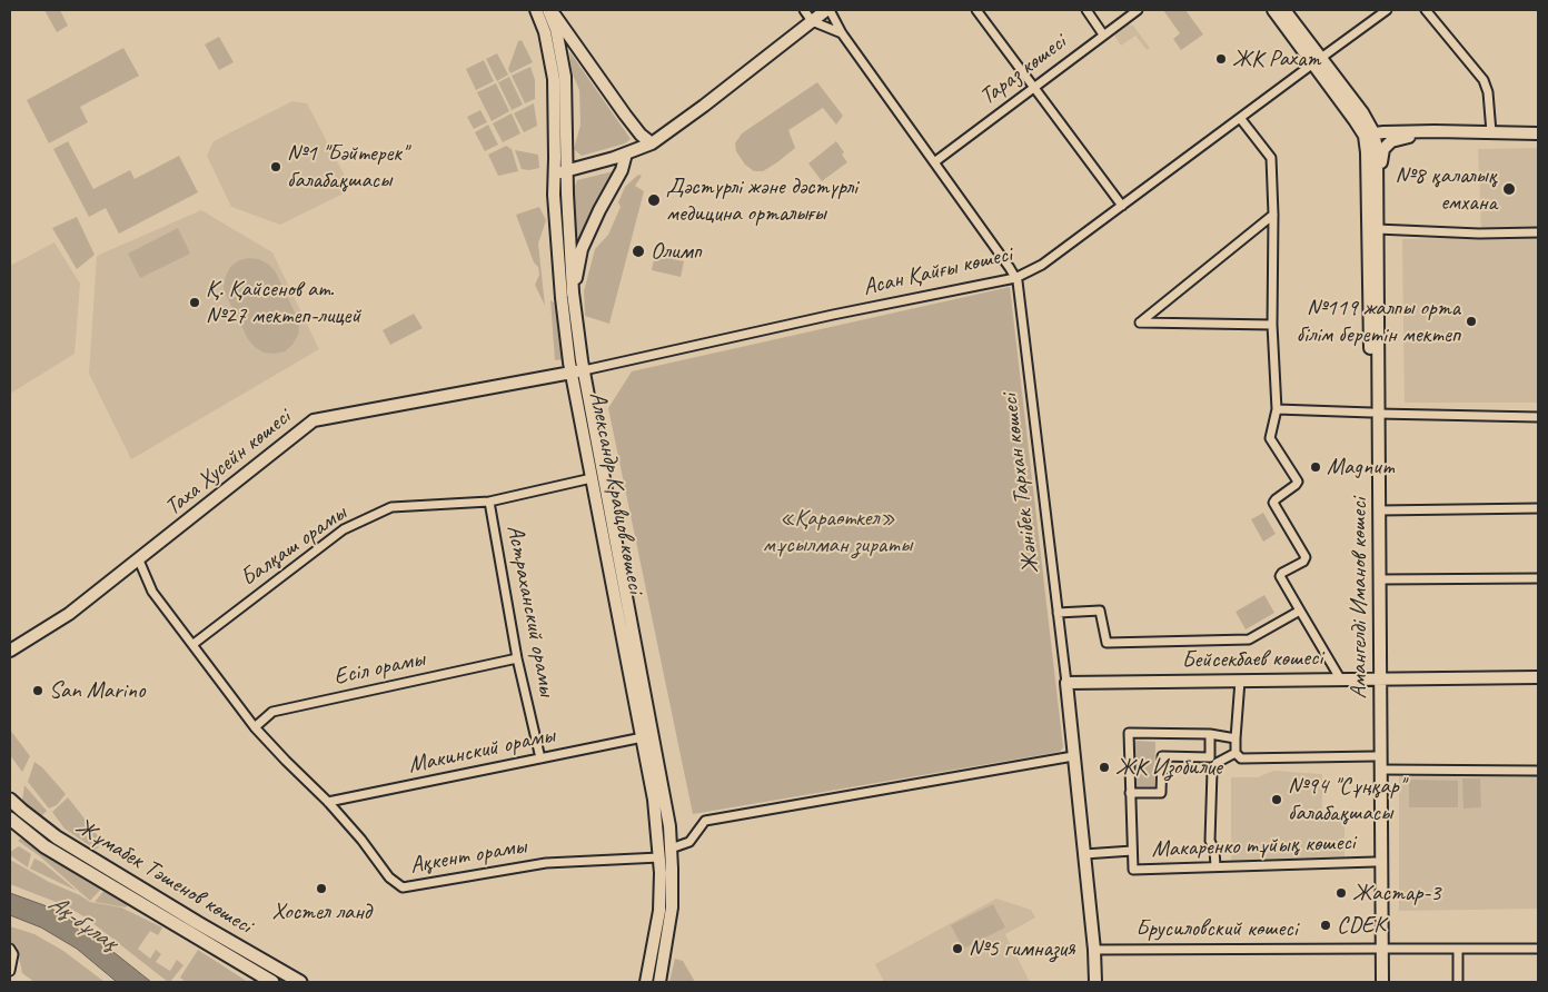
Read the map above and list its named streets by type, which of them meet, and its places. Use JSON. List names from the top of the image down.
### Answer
{
  "streets": {
    "main road": [
      "Таха Хусейн көшесі",
      "Жәнібек Тархан көшесі",
      "Александр Кравцов көшесі",
      "Амангелді Иманов көшесі",
      "Бейсекбаев көшесі",
      "Жұмабек Тәшенов көшесі"
    ],
    "street": [
      "Тараз көшесі",
      "Асан Қайғы көшесі",
      "Балқаш орамы",
      "Астраханский орамы",
      "Есіл орамы",
      "Макинский орамы",
      "Макаренко тұйық көшесі",
      "Ақкент орамы",
      "Брусиловский көшесі"
    ]
  },
  "crossings": [
    ["Тараз көшесі", "Жәнібек Тархан көшесі"],
    ["Асан Қайғы көшесі", "Таха Хусейн көшесі"],
    ["Асан Қайғы көшесі", "Жәнібек Тархан көшесі"],
    ["Асан Қайғы көшесі", "Александр Кравцов көшесі"],
    ["Асан Қайғы көшесі", "Амангелді Иманов көшесі"],
    ["Таха Хусейн көшесі", "Александр Кравцов көшесі"],
    ["Жәнібек Тархан көшесі", "Бейсекбаев көшесі"],
    ["Жәнібек Тархан көшесі", "Макаренко тұйық көшесі"],
    ["Жәнібек Тархан көшесі", "Брусиловский көшесі"],
    ["Александр Кравцов көшесі", "Балқаш орамы"],
    ["Александр Кравцов көшесі", "Макинский орамы"],
    ["Александр Кравцов көшесі", "Ақкент орамы"],
    ["Балқаш орамы", "Астраханский орамы"],
    ["Амангелді Иманов көшесі", "Бейсекбаев көшесі"],
    ["Амангелді Иманов көшесі", "Макаренко тұйық көшесі"],
    ["Амангелді Иманов көшесі", "Брусиловский көшесі"],
    ["Астраханский орамы", "Есіл орамы"],
    ["Астраханский орамы", "Макинский орамы"],
    ["Есіл орамы", "Ақкент орамы"],
    ["Макинский орамы", "Ақкент орамы"]
  ],
  "water": ["Ақ-бұлақ"],
  "parks": ["«Қараөткел» мұсылман зираты"],
  "places": [
    "ЖК Рахат",
    "№1 \"Бәйтерек\" балабақшасы",
    "№8 қалалық емхана",
    "Дәстүрлі және дәстүрлі медицина орталығы",
    "Олимп",
    "Қ. Қайсенов ат. №27 мектеп-лицей",
    "№119 жалпы орта білім беретін мектеп",
    "Magnum",
    "San Marino",
    "ЖК Изобилие",
    "№94 \"Сұңқар\" балабақшасы",
    "Хостел ланд",
    "Жастар-3",
    "CDEK",
    "№5 гимназия"
  ]
}
